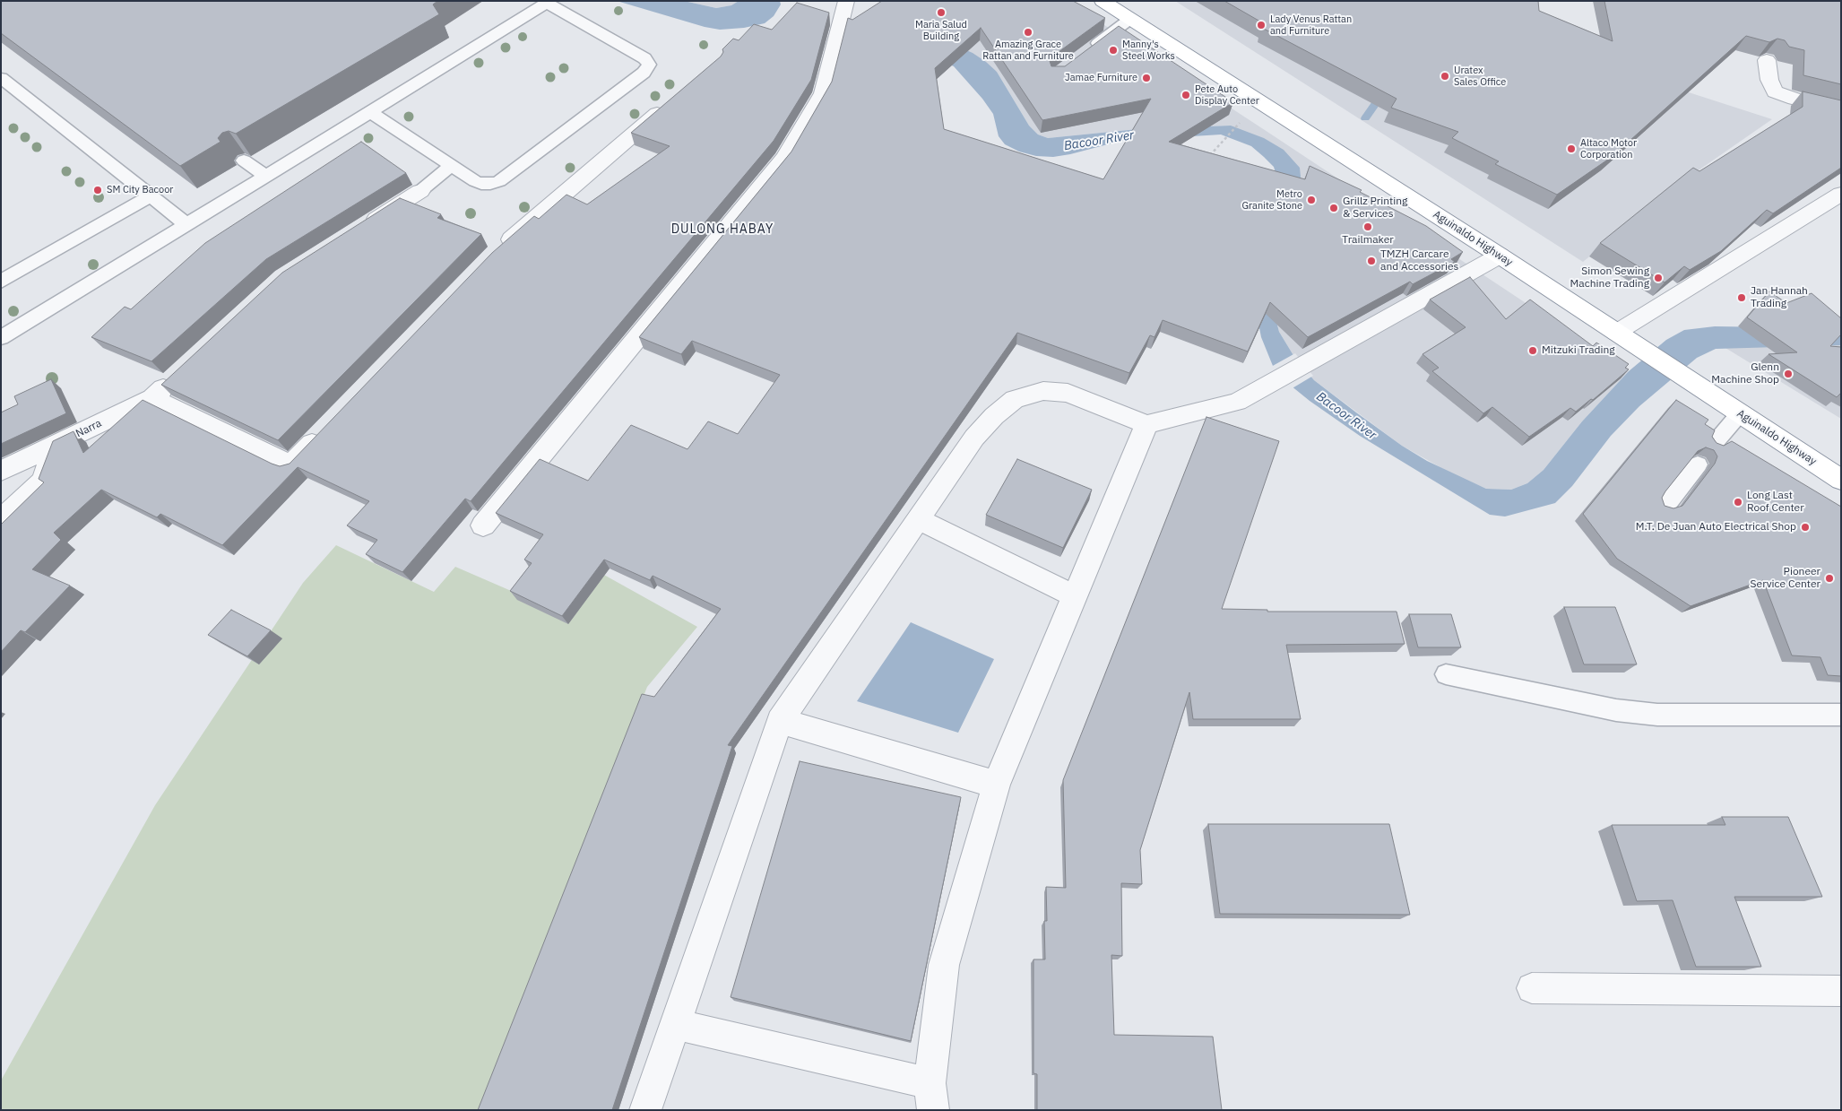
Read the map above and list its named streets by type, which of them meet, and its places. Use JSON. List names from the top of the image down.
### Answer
{
  "streets": {
    "highway": ["Aguinaldo Highway"],
    "street": ["Narra"]
  },
  "districts": ["DULONG HABAY"],
  "water": ["Bacoor River"],
  "places": [
    "Maria Salud Building",
    "Lady Venus Rattan and Furniture",
    "Amazing Grace Rattan and Furniture",
    "Manny's Steel Works",
    "Uratex Sales Office",
    "Jamae Furniture",
    "Pete Auto Display Center",
    "Altaco Motor Corporation",
    "SM City Bacoor",
    "Metro Granite Stone",
    "Grillz Printing & Services",
    "Trailmaker",
    "TMZH Carcare and Accessories",
    "Simon Sewing Machine Trading",
    "Jan Hannah Trading",
    "Mitzuki Trading",
    "Glenn Machine Shop",
    "Long Last Roof Center",
    "M.T. De Juan Auto Electrical Shop",
    "Pioneer Service Center"
  ]
}
